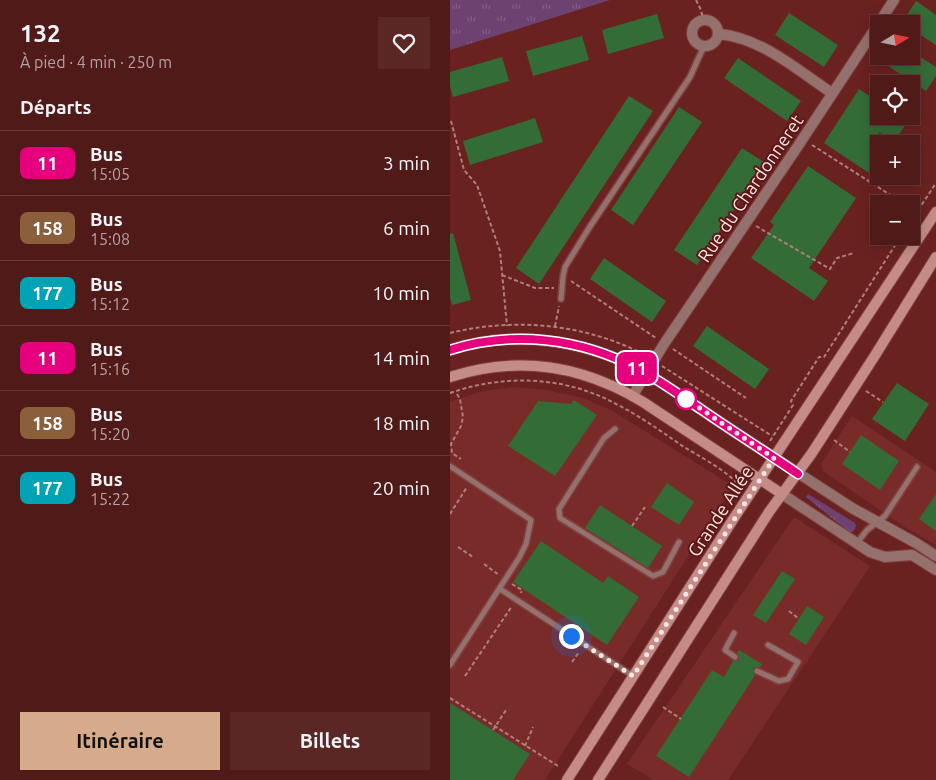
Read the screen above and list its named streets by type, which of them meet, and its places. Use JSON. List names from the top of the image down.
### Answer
{
  "streets": {
    "main road": ["Grande Allée"],
    "street": ["Rue du Chardonneret"]
  },
  "lines": ["bus line 11"],
  "north": "right",
  "page": {
    "heading": [
      ["132", "À pied · 4 min · 250 m"],
      "Départs"
    ],
    "on_map": "11",
    "map_buttons": ["+", "−"],
    "list": [
      {
        "mark": "11",
        "name": "Bus",
        "note": "15:05",
        "value": "3 min"
      },
      {
        "mark": "158",
        "name": "Bus",
        "note": "15:08",
        "value": "6 min"
      },
      {
        "mark": "177",
        "name": "Bus",
        "note": "15:12",
        "value": "10 min"
      },
      {
        "mark": "11",
        "name": "Bus",
        "note": "15:16",
        "value": "14 min"
      },
      {
        "mark": "158",
        "name": "Bus",
        "note": "15:20",
        "value": "18 min"
      },
      {
        "mark": "177",
        "name": "Bus",
        "note": "15:22",
        "value": "20 min"
      }
    ],
    "buttons": ["Itinéraire", "Billets"]
  }
}
